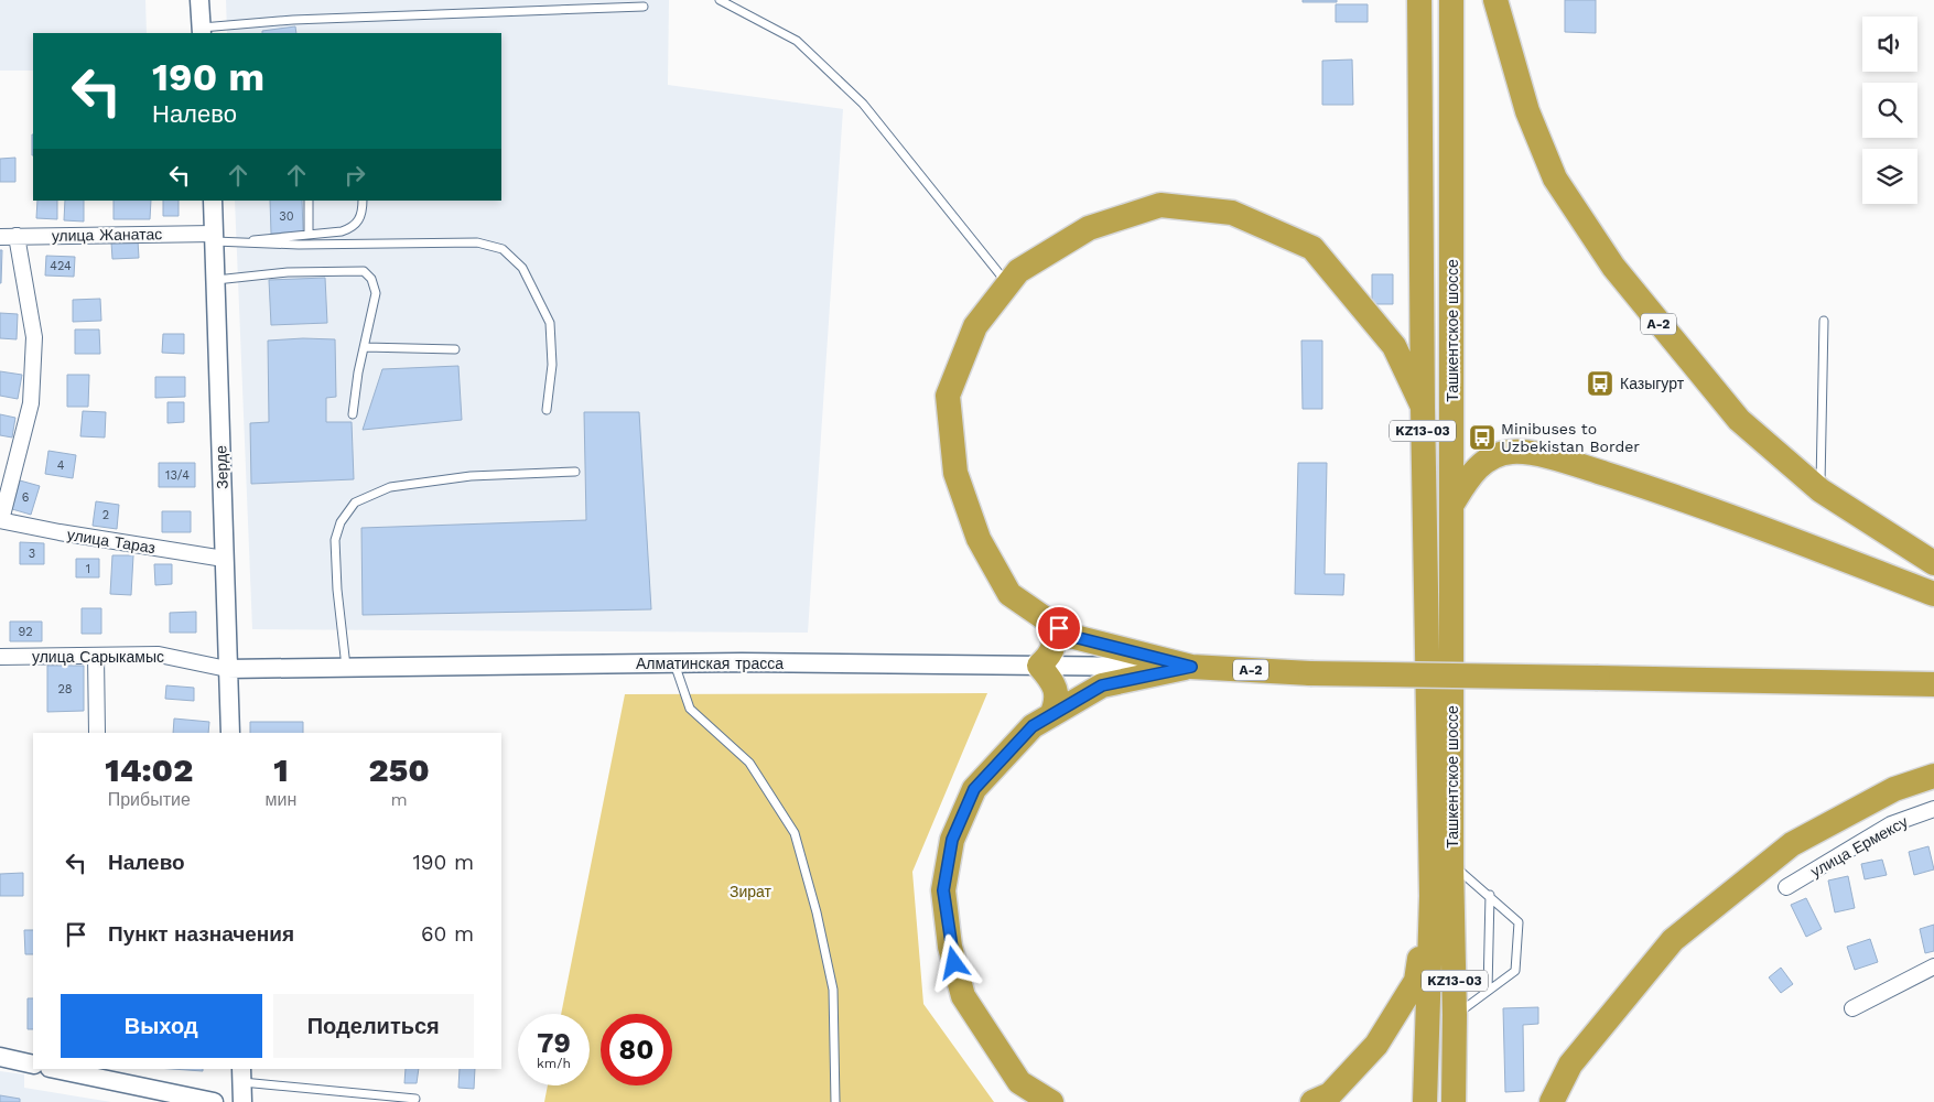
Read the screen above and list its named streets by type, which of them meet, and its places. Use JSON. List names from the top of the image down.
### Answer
{
  "streets": {
    "highway": ["A-2", "Ташкентское шоссе", "KZ13-03"],
    "street": [
      "улица Жанатас",
      "Зерде",
      "улица Тараз",
      "улица Сарыкамыс",
      "Алматинская трасса",
      "улица Ермексу"
    ]
  },
  "crossings": [
    ["улица Жанатас", "Зерде"],
    ["A-2", "Алматинская трасса"],
    ["Ташкентское шоссе", "KZ13-03"],
    ["Зерде", "улица Тараз"],
    ["Зерде", "улица Сарыкамыс"],
    ["Зерде", "Алматинская трасса"],
    ["улица Сарыкамыс", "Алматинская трасса"]
  ],
  "parks": ["Зират"],
  "places": {
    "bus stop": ["Казыгурт", "Minibuses to Uzbekistan Border"]
  },
  "house_numbers": [
    "30",
    "424",
    "4",
    "13/4",
    "6",
    "2",
    "3",
    "1",
    "92",
    "28"
  ],
  "page": {
    "turn": ["190 m", "Налево"],
    "eta": [
      "14:02",
      "Прибытие",
      "1",
      "мин",
      "250",
      "m"
    ],
    "list": [
      {
        "name": "Налево",
        "value": "190 m"
      },
      {
        "name": "Пункт назначения",
        "value": "60 m"
      }
    ],
    "buttons": ["Выход", "Поделиться"],
    "speed": "79 km/h",
    "limit": "80"
  }
}
